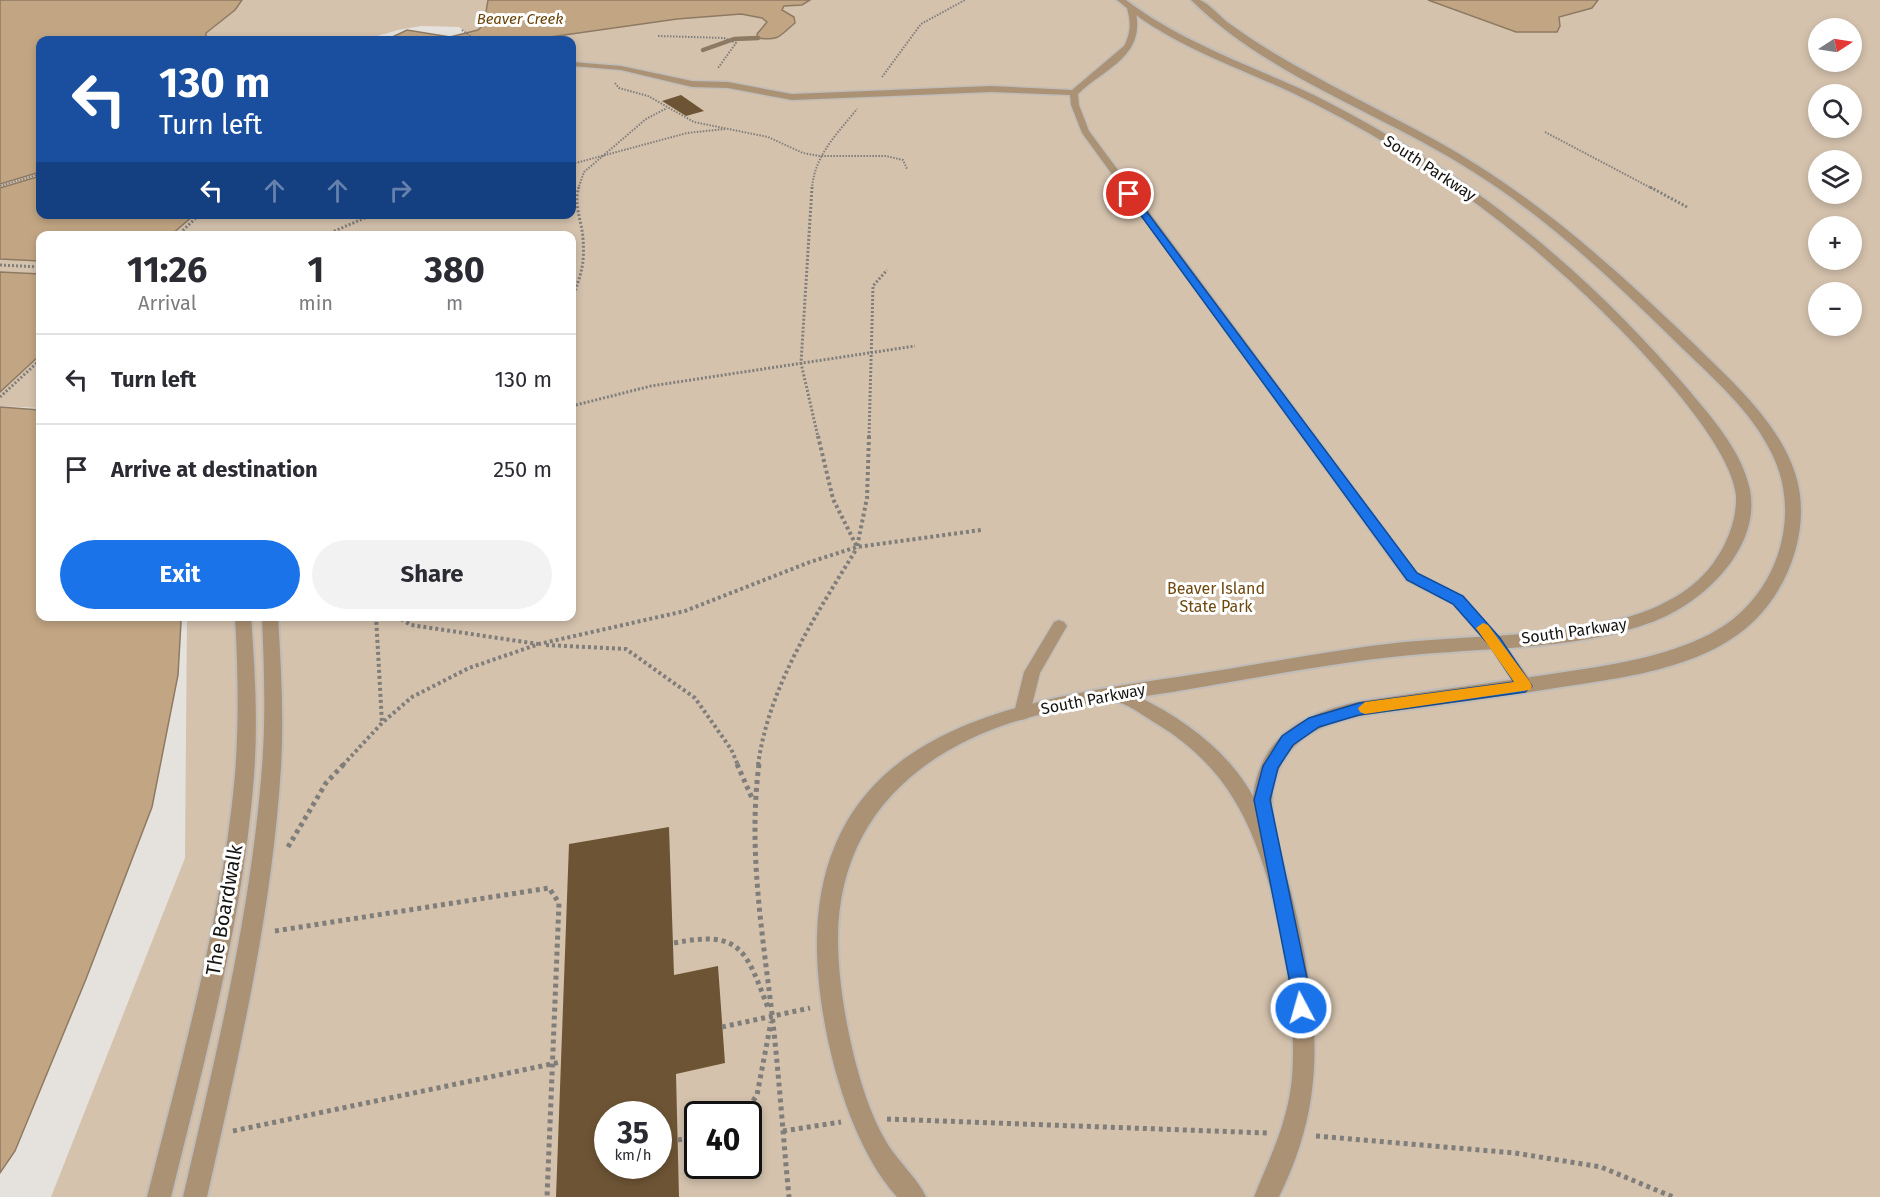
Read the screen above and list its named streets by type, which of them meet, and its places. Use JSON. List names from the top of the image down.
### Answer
{
  "streets": {
    "street": ["South Parkway", "The Boardwalk"]
  },
  "water": ["Beaver Creek"],
  "parks": ["Beaver Island State Park"],
  "north": "right",
  "page": {
    "map_buttons": ["+", "−"],
    "turn": ["130 m", "Turn left"],
    "eta": [
      "11:26",
      "Arrival",
      "1",
      "min",
      "380",
      "m"
    ],
    "list": [
      {
        "name": "Turn left",
        "value": "130 m"
      },
      {
        "name": "Arrive at destination",
        "value": "250 m"
      }
    ],
    "buttons": ["Exit", "Share"],
    "speed": "35 km/h",
    "limit": "40"
  }
}
